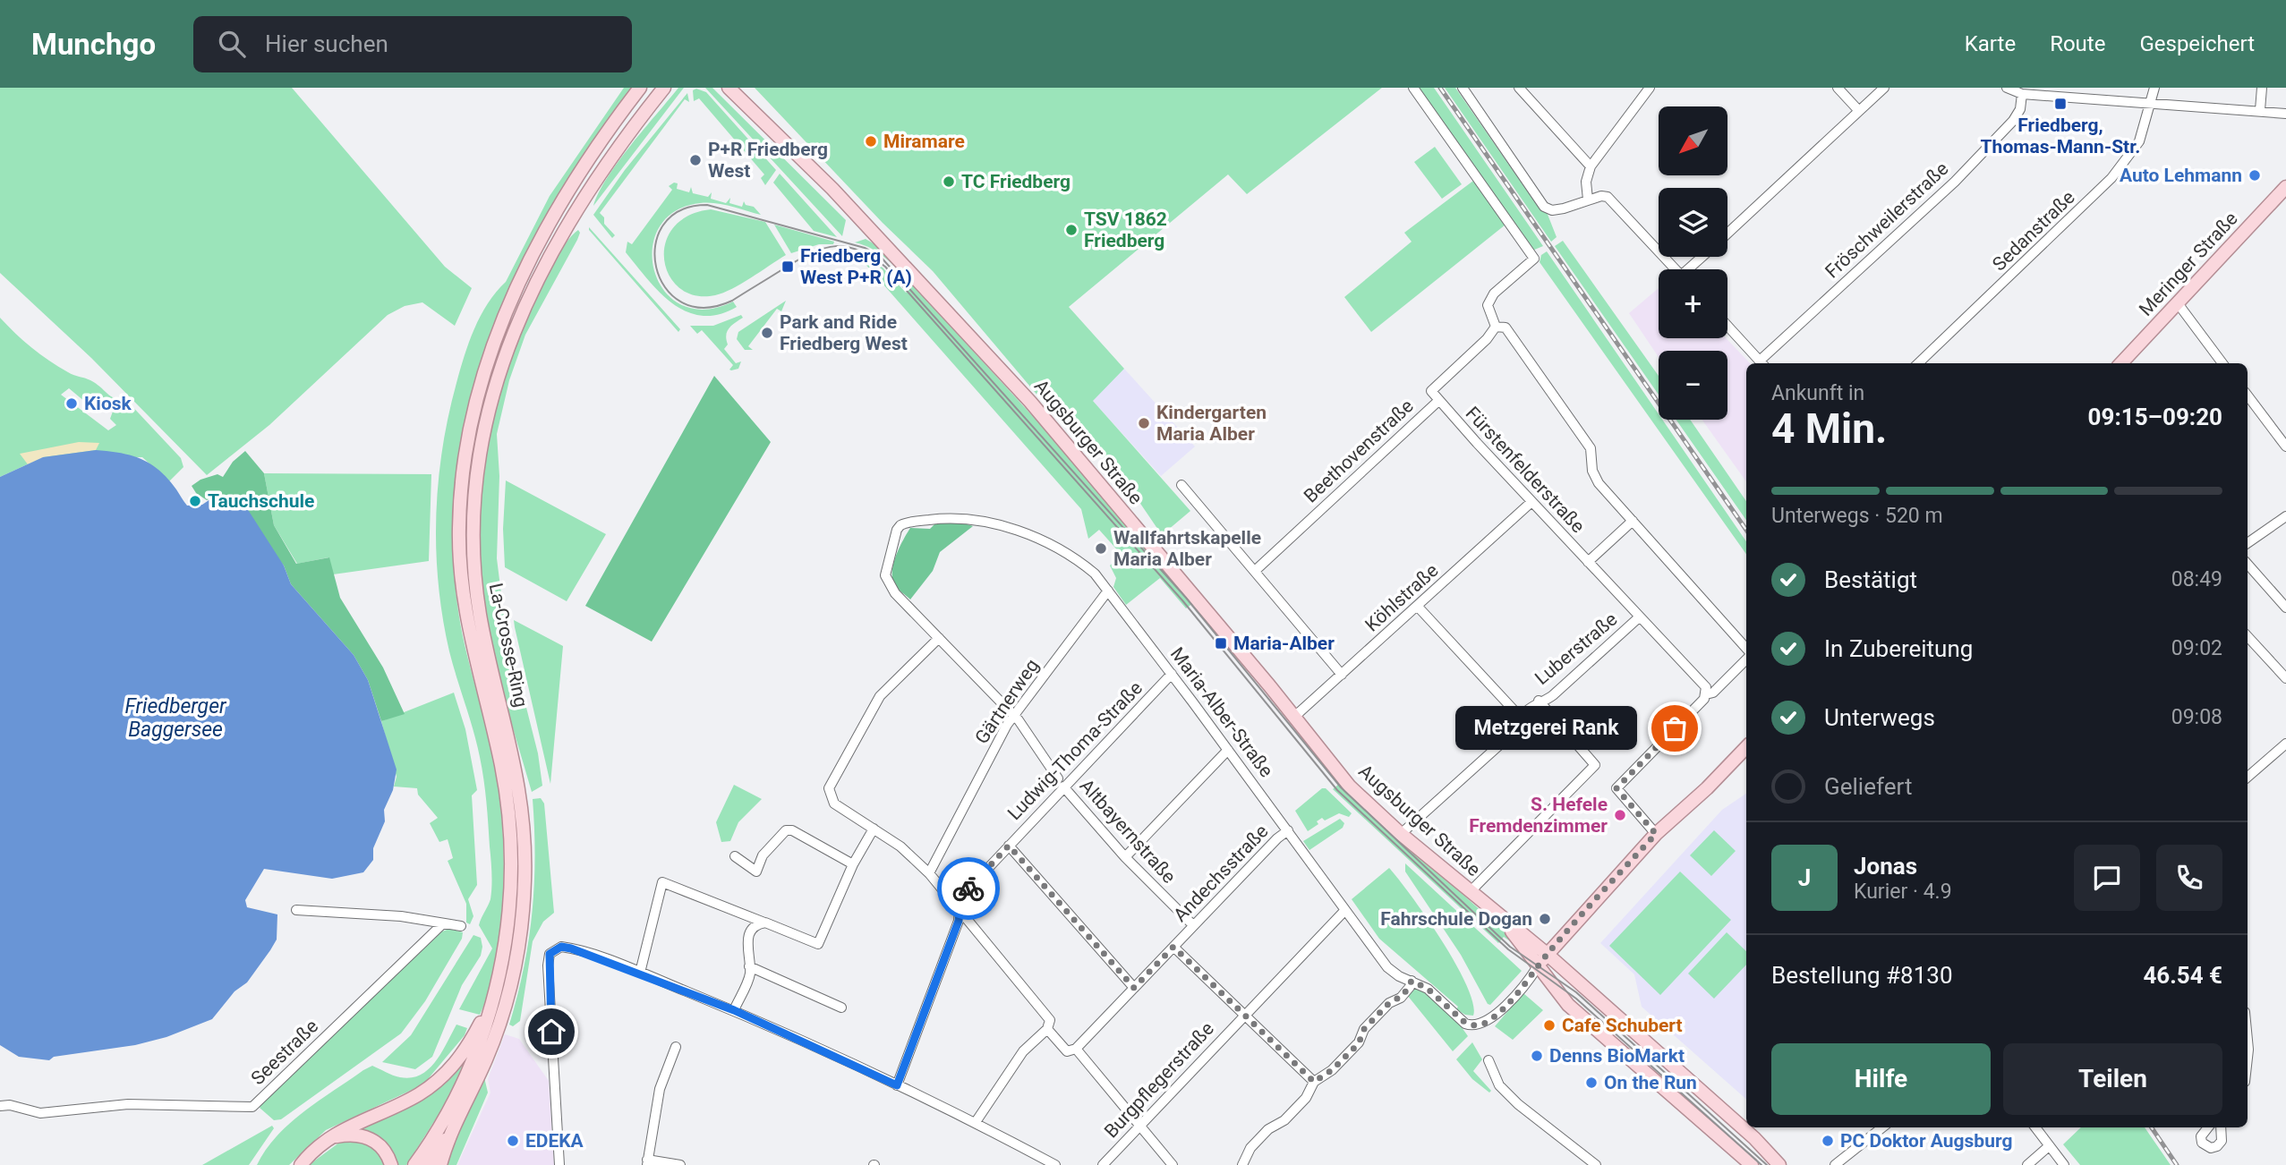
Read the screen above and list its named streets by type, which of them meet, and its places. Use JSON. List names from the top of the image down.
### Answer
{
  "streets": {
    "main road": ["Meringer Straße", "Augsburger Straße", "La-Crosse-Ring"],
    "street": [
      "Fröschweilerstraße",
      "Sedanstraße",
      "Beethovenstraße",
      "Fürstenfelderstraße",
      "Köhlstraße",
      "Luberstraße",
      "Gärtnerweg",
      "Maria-Alber-Straße",
      "Ludwig-Thoma-Straße",
      "Altbayernstraße",
      "Andechsstraße",
      "Seestraße",
      "Burgpflegerstraße"
    ]
  },
  "crossings": [
    ["Augsburger Straße", "Köhlstraße"],
    ["Augsburger Straße", "Luberstraße"],
    ["Beethovenstraße", "Fürstenfelderstraße"],
    ["Fürstenfelderstraße", "Köhlstraße"],
    ["Fürstenfelderstraße", "Luberstraße"],
    ["Gärtnerweg", "Maria-Alber-Straße"],
    ["Gärtnerweg", "Altbayernstraße"],
    ["Maria-Alber-Straße", "Ludwig-Thoma-Straße"],
    ["Maria-Alber-Straße", "Altbayernstraße"],
    ["Maria-Alber-Straße", "Andechsstraße"],
    ["Maria-Alber-Straße", "Burgpflegerstraße"],
    ["Ludwig-Thoma-Straße", "Altbayernstraße"],
    ["Altbayernstraße", "Andechsstraße"]
  ],
  "water": ["Friedberger Baggersee"],
  "places": {
    "transit": ["Friedberg, Thomas-Mann-Str.", "Friedberg West P+R (A)", "Maria-Alber"],
    "other": [
      "Miramare",
      "P+R Friedberg West",
      "Auto Lehmann",
      "TC Friedberg",
      "TSV 1862 Friedberg",
      "Park and Ride Friedberg West",
      "Kiosk",
      "Kindergarten Maria Alber",
      "Tauchschule",
      "Wallfahrtskapelle Maria Alber",
      "Metzgerei Rank",
      "S. Hefele Fremdenzimmer",
      "Fahrschule Dogan",
      "Cafe Schubert",
      "Denns BioMarkt",
      "On the Run",
      "EDEKA",
      "PC Doktor Augsburg"
    ]
  },
  "north": "bottom left",
  "page": {
    "header": "Munchgo",
    "search": "Hier suchen",
    "nav": ["Karte", "Route", "Gespeichert"],
    "map_buttons": ["+", "−"],
    "heading": ["4 Min.", "Ankunft in", "09:15–09:20"],
    "panel": [
      "Jonas",
      "Kurier · 4.9",
      "Bestellung #8130",
      "46.54 €"
    ],
    "bar": "Unterwegs · 520 m",
    "list": [
      ["Bestätigt", "08:49"],
      ["In Zubereitung", "09:02"],
      ["Unterwegs", "09:08"],
      "Geliefert"
    ],
    "bubble": "Metzgerei Rank",
    "round": "J",
    "buttons": ["Hilfe", "Teilen"]
  }
}
